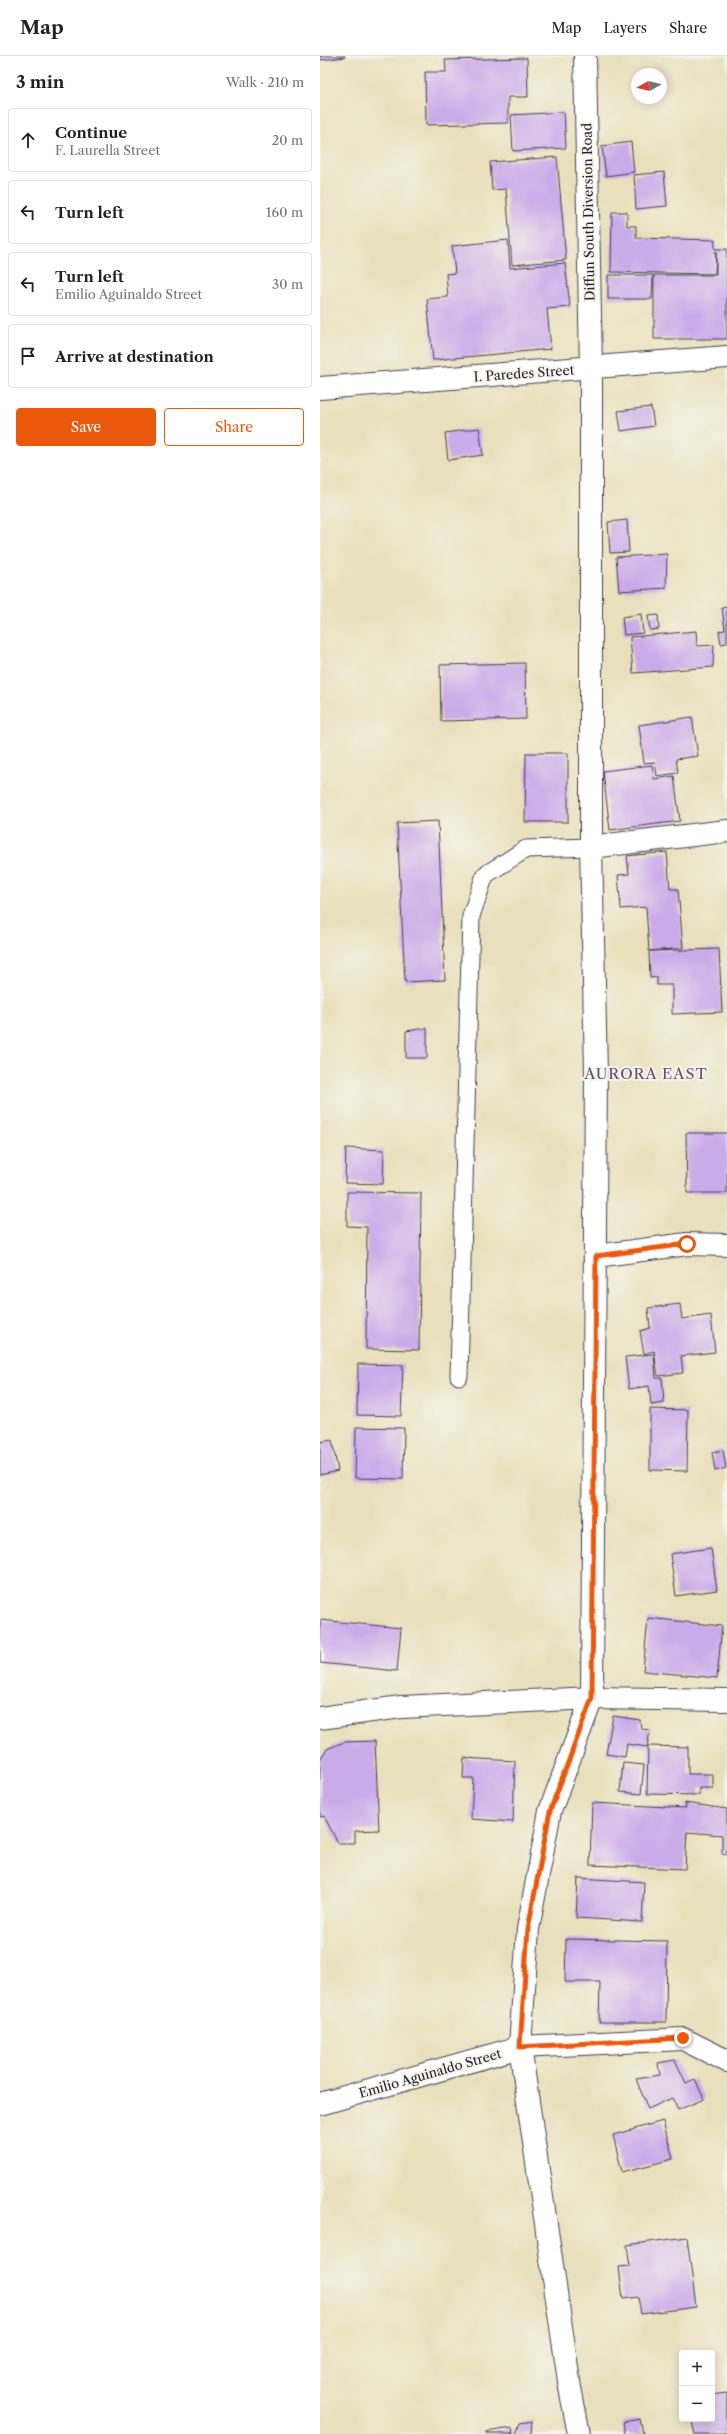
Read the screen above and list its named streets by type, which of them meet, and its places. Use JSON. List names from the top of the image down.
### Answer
{
  "streets": {
    "street": ["Diffun South Diversion Road", "I. Paredes Street", "Emilio Aguinaldo Street"]
  },
  "crossings": [
    ["Diffun South Diversion Road", "I. Paredes Street"],
    ["Diffun South Diversion Road", "Emilio Aguinaldo Street"]
  ],
  "districts": ["AURORA EAST"],
  "north": "left",
  "page": {
    "header": "Map",
    "nav": ["Map", "Layers", "Share"],
    "heading": ["3 min", "Walk · 210 m"],
    "list": [
      ["Continue", "F. Laurella Street", "20 m"],
      ["Turn left", "160 m"],
      ["Turn left", "Emilio Aguinaldo Street", "30 m"],
      "Arrive at destination"
    ],
    "buttons": ["Save", "Share"],
    "map_buttons": ["+", "−"]
  }
}
